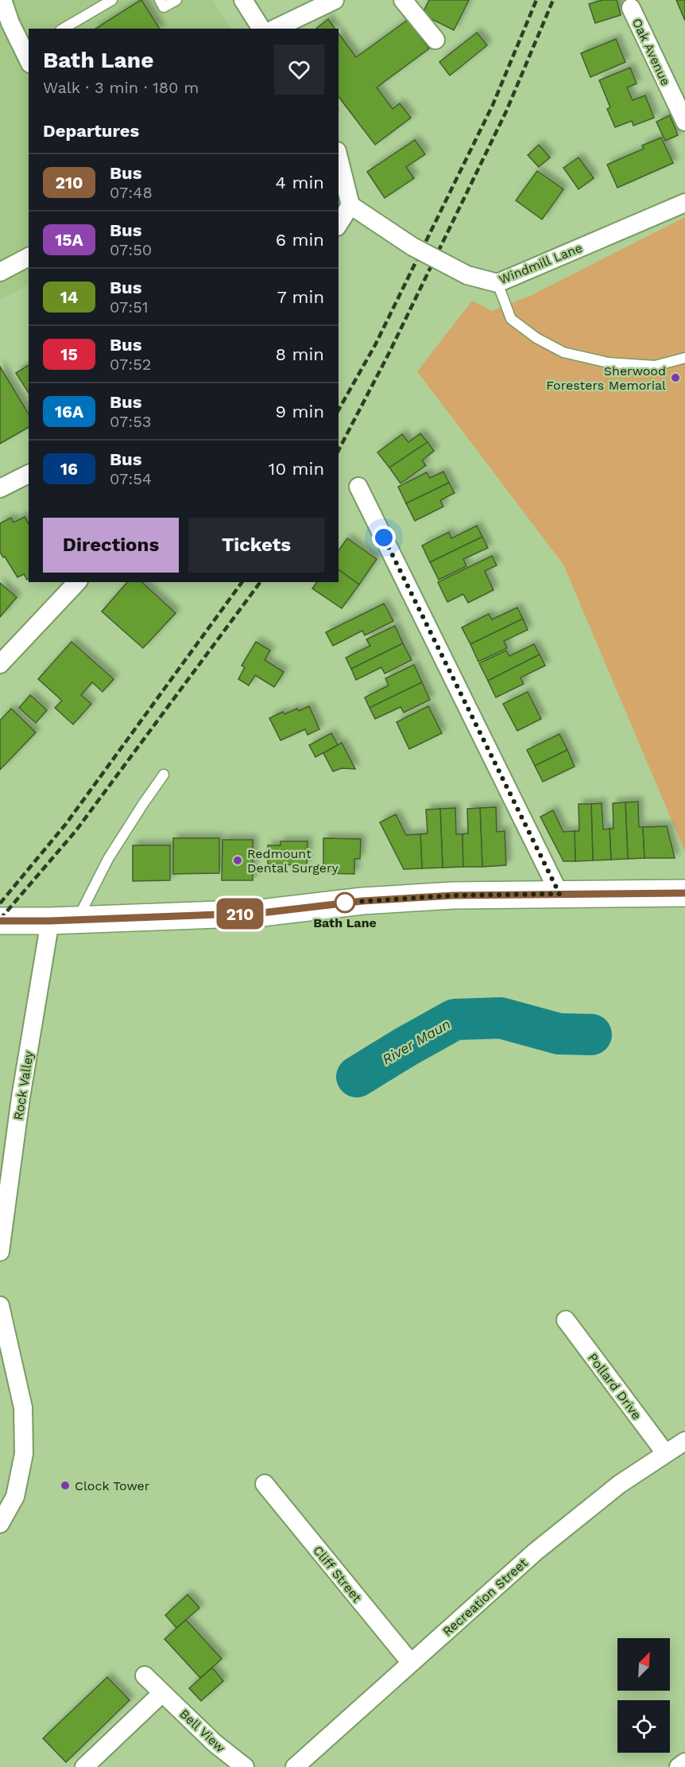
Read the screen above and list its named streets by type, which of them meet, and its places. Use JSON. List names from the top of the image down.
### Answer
{
  "streets": {
    "street": [
      "Oak Avenue",
      "Windmill Lane",
      "Rock Valley",
      "Pollard Drive",
      "Cliff Street",
      "Recreation Street",
      "Bell View"
    ]
  },
  "crossings": [
    ["Pollard Drive", "Recreation Street"],
    ["Cliff Street", "Recreation Street"]
  ],
  "water": ["River Maun"],
  "places": [
    "Sherwood Foresters Memorial",
    "Redmount Dental Surgery",
    "Bath Lane",
    "Clock Tower"
  ],
  "lines": ["bus line 210"],
  "north": "top right",
  "page": {
    "on_map": "210",
    "heading": [
      ["Bath Lane", "Walk · 3 min · 180 m"],
      "Departures"
    ],
    "list": [
      {
        "mark": "210",
        "name": "Bus",
        "note": "07:48",
        "value": "4 min"
      },
      {
        "mark": "15A",
        "name": "Bus",
        "note": "07:50",
        "value": "6 min"
      },
      {
        "mark": "14",
        "name": "Bus",
        "note": "07:51",
        "value": "7 min"
      },
      {
        "mark": "15",
        "name": "Bus",
        "note": "07:52",
        "value": "8 min"
      },
      {
        "mark": "16A",
        "name": "Bus",
        "note": "07:53",
        "value": "9 min"
      },
      {
        "mark": "16",
        "name": "Bus",
        "note": "07:54",
        "value": "10 min"
      }
    ],
    "buttons": ["Directions", "Tickets"]
  }
}
